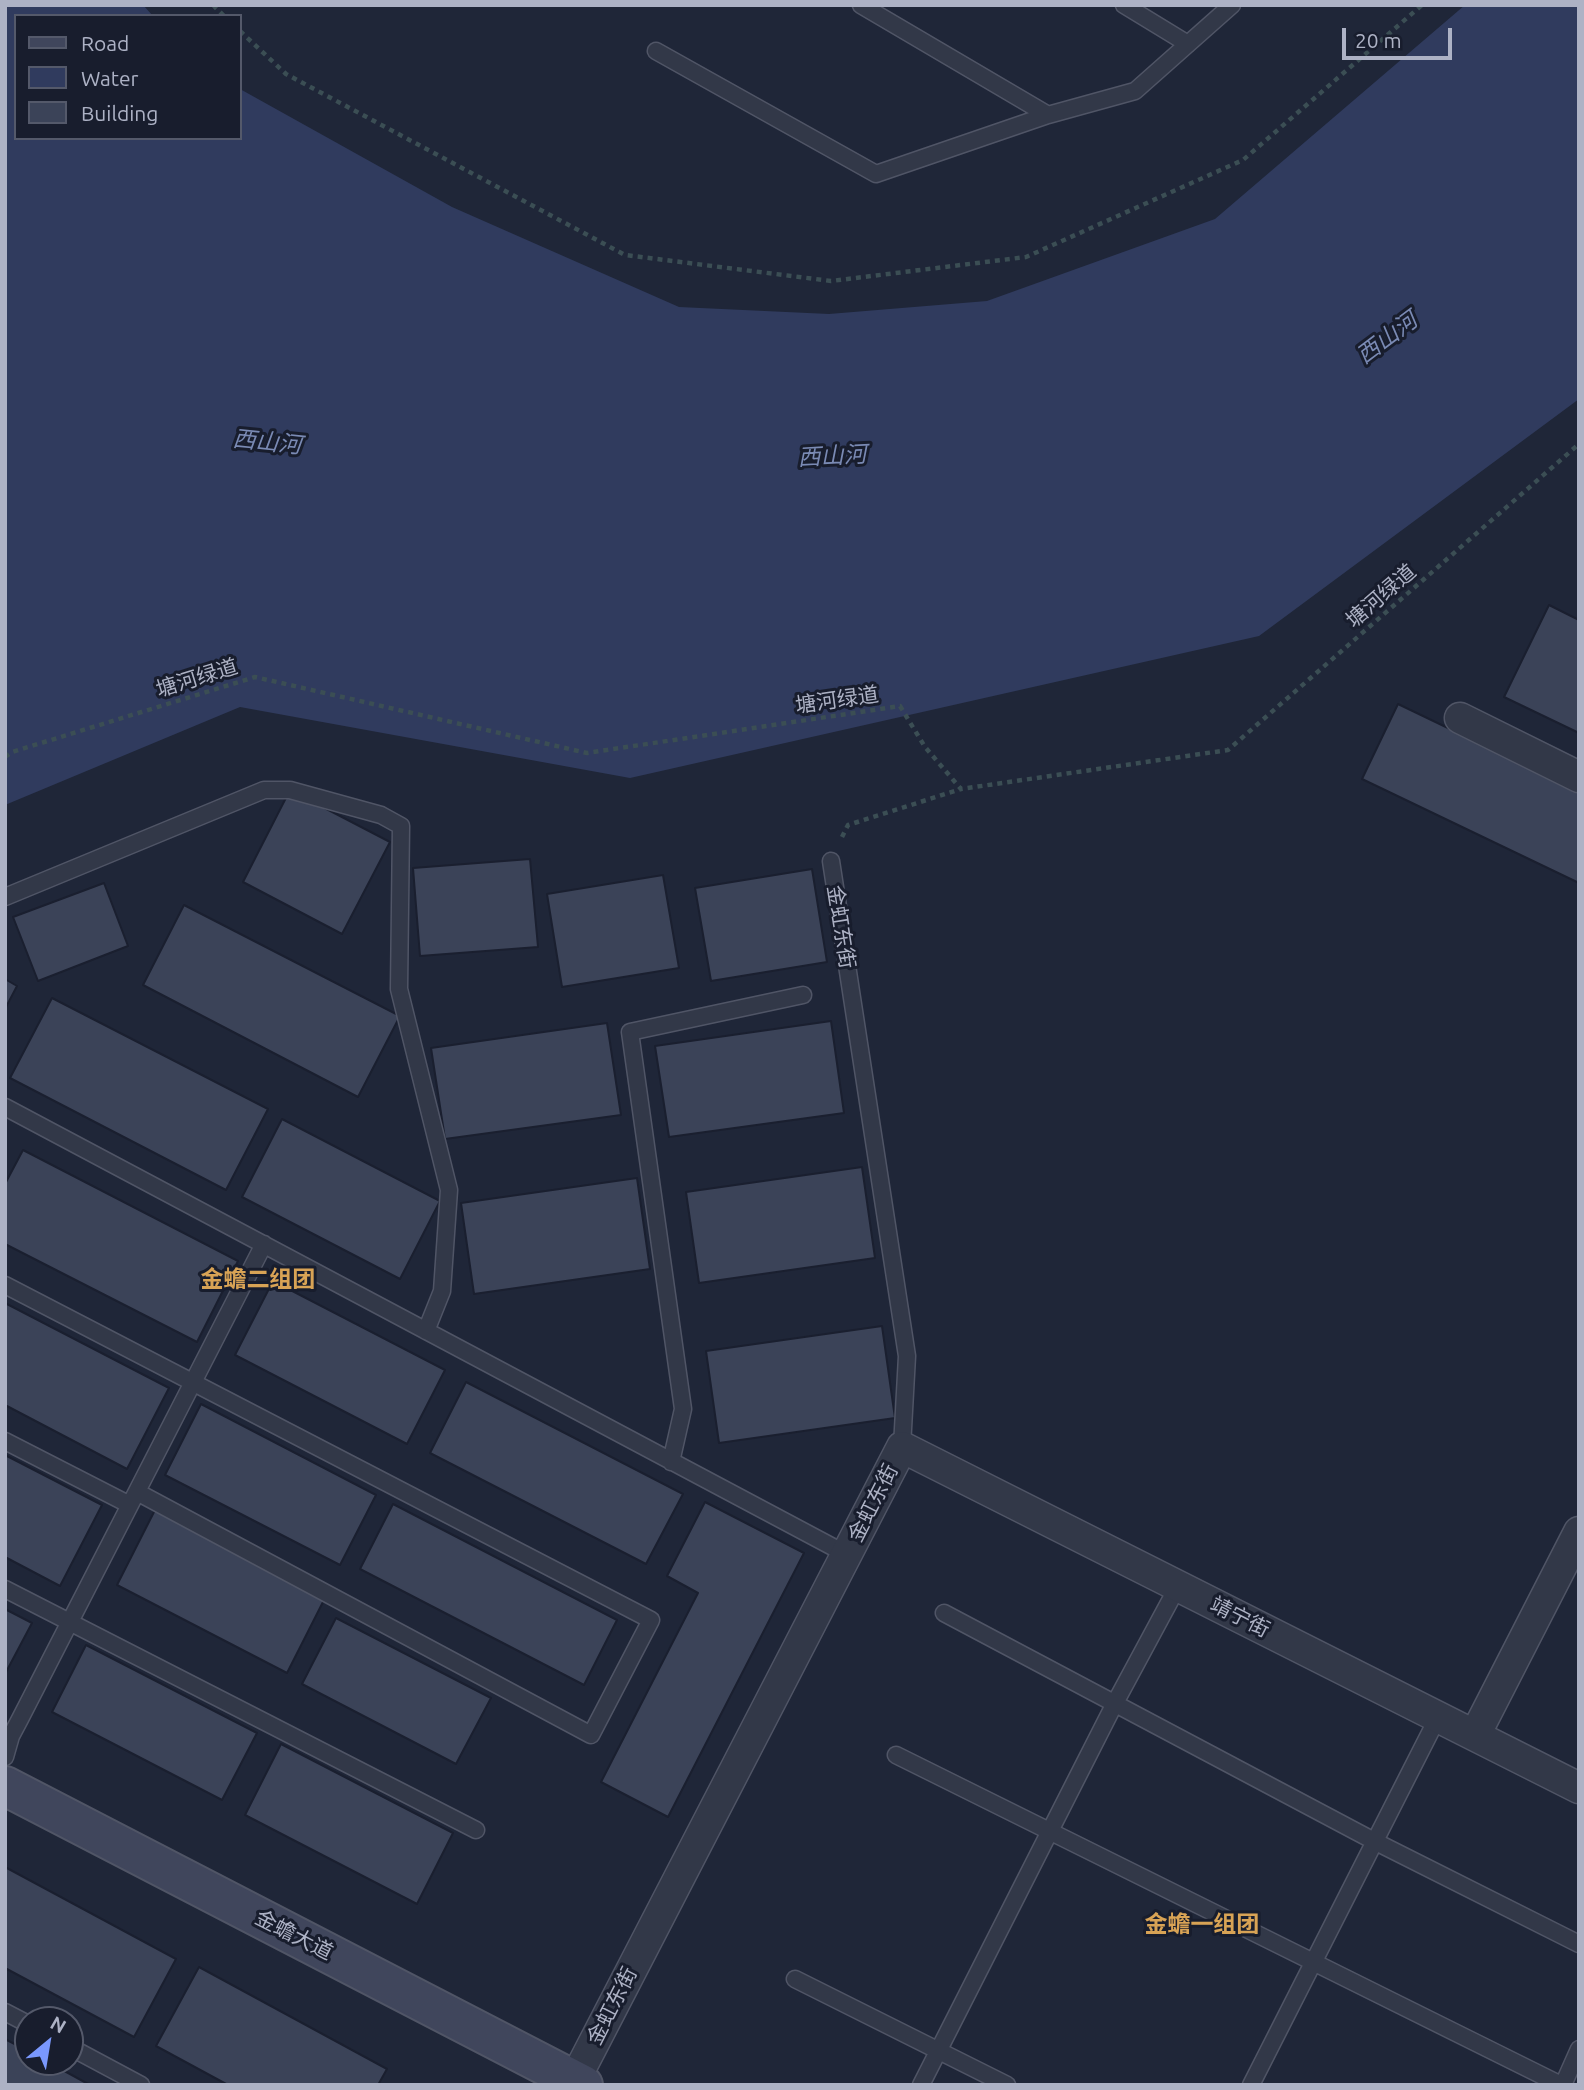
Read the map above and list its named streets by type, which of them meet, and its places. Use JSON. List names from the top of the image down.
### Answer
{
  "streets": {
    "street": ["金虹东街", "靖宁街", "金蟾大道"],
    "path": ["塘河绿道"]
  },
  "crossings": [
    ["金虹东街", "靖宁街"],
    ["金虹东街", "金蟾大道"]
  ],
  "districts": ["金蟾二组团", "金蟾一组团"],
  "water": ["西山河"],
  "legend": ["Road", "Water", "Building"],
  "scale_bar": "20 m",
  "north": "top right"
}
